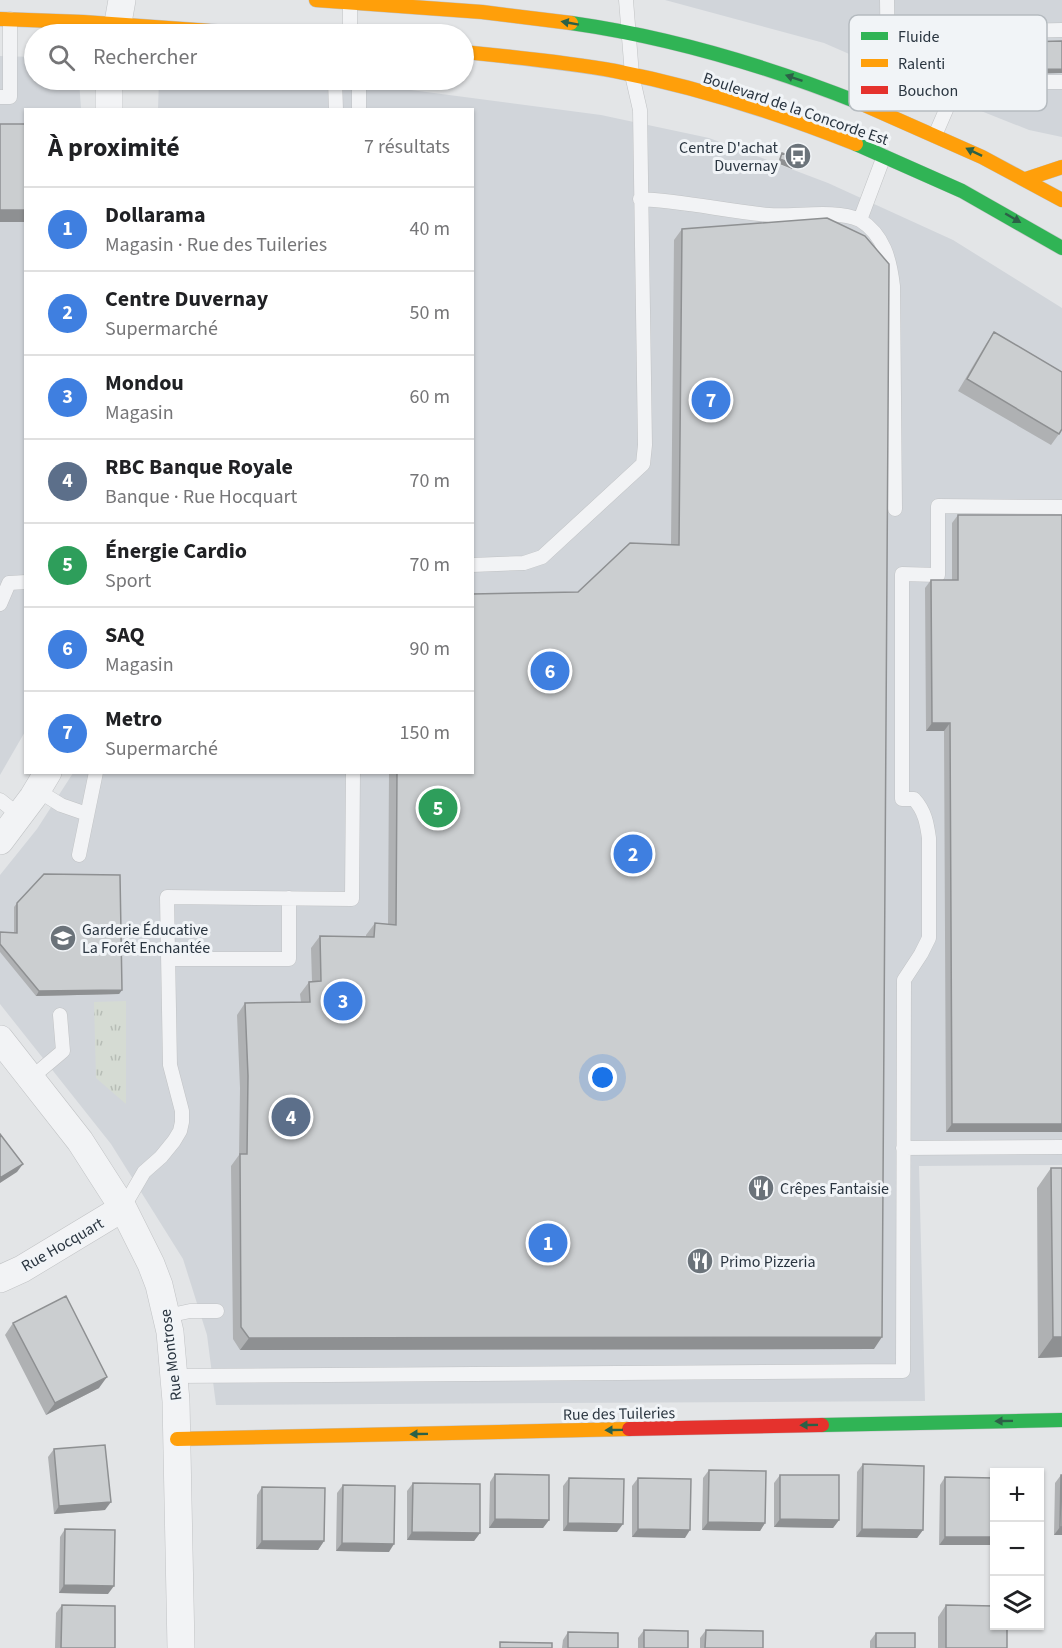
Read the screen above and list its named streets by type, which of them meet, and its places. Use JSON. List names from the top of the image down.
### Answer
{
  "streets": {
    "street": [
      "Boulevard de la Concorde Est",
      "Rue Hocquart",
      "Rue Montrose",
      "Rue des Tuileries"
    ]
  },
  "crossings": [
    ["Rue Hocquart", "Rue Montrose"],
    ["Rue Montrose", "Rue des Tuileries"]
  ],
  "one_way": ["Rue des Tuileries"],
  "places": {
    "bus stop": ["Centre D'achat Duvernay"],
    "school or university": ["Garderie Éducative La Forêt Enchantée"],
    "restaurant": ["Crêpes Fantaisie", "Primo Pizzeria"]
  },
  "legend": ["Fluide", "Ralenti", "Bouchon"],
  "page": {
    "search": "Rechercher",
    "heading": ["À proximité", "7 résultats"],
    "list": [
      {
        "mark": "1",
        "name": "Dollarama",
        "note": "Magasin · Rue des Tuileries",
        "value": "40 m"
      },
      {
        "mark": "2",
        "name": "Centre Duvernay",
        "note": "Supermarché",
        "value": "50 m"
      },
      {
        "mark": "3",
        "name": "Mondou",
        "note": "Magasin",
        "value": "60 m"
      },
      {
        "mark": "4",
        "name": "RBC Banque Royale",
        "note": "Banque · Rue Hocquart",
        "value": "70 m"
      },
      {
        "mark": "5",
        "name": "Énergie Cardio",
        "note": "Sport",
        "value": "70 m"
      },
      {
        "mark": "6",
        "name": "SAQ",
        "note": "Magasin",
        "value": "90 m"
      },
      {
        "mark": "7",
        "name": "Metro",
        "note": "Supermarché",
        "value": "150 m"
      }
    ],
    "pins": [
      "7",
      "6",
      "5",
      "2",
      "3",
      "4",
      "1"
    ],
    "map_buttons": ["+", "−"]
  }
}
